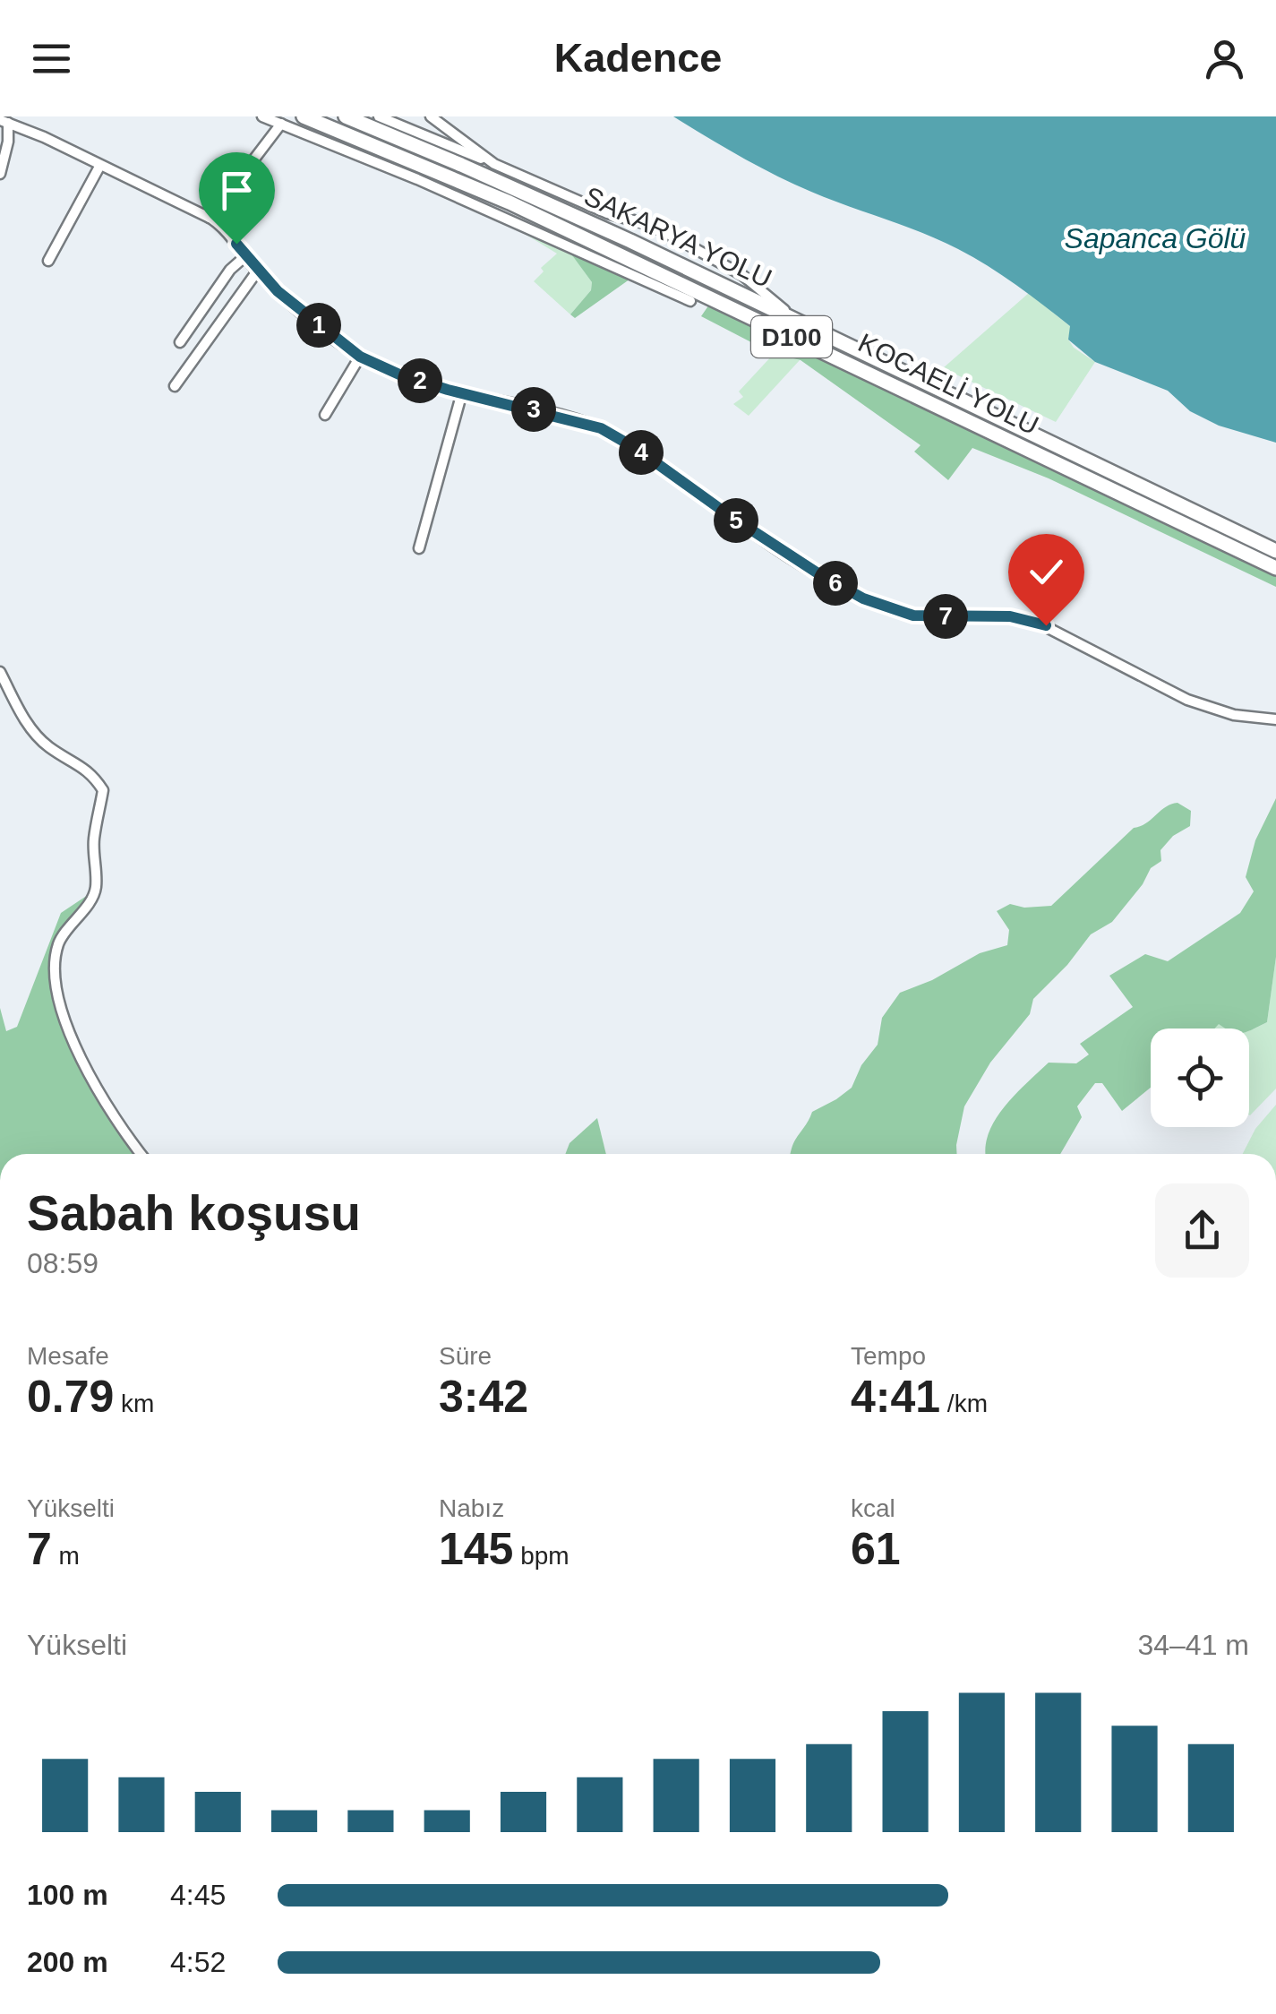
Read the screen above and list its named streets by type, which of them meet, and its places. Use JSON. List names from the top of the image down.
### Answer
{
  "streets": {
    "highway": ["SAKARYA YOLU", "D100", "KOCAELİ YOLU"]
  },
  "water": ["Sapanca Gölü"],
  "page": {
    "header": "Kadence",
    "pins": [
      "1",
      "2",
      "3",
      "4",
      "5",
      "6",
      "7"
    ],
    "heading": ["Sabah koşusu", "08:59"],
    "stats": [
      ["Mesafe", "0.79 km"],
      ["Süre", "3:42"],
      ["Tempo", "4:41 /km"],
      ["Yükselti", "7 m"],
      ["Nabız", "145 bpm"],
      ["kcal", "61"]
    ],
    "chart": ["Yükselti", "34–41 m"],
    "list": [
      {
        "name": "100 m",
        "note": "4:45"
      },
      {
        "name": "200 m",
        "note": "4:52"
      }
    ]
  }
}
